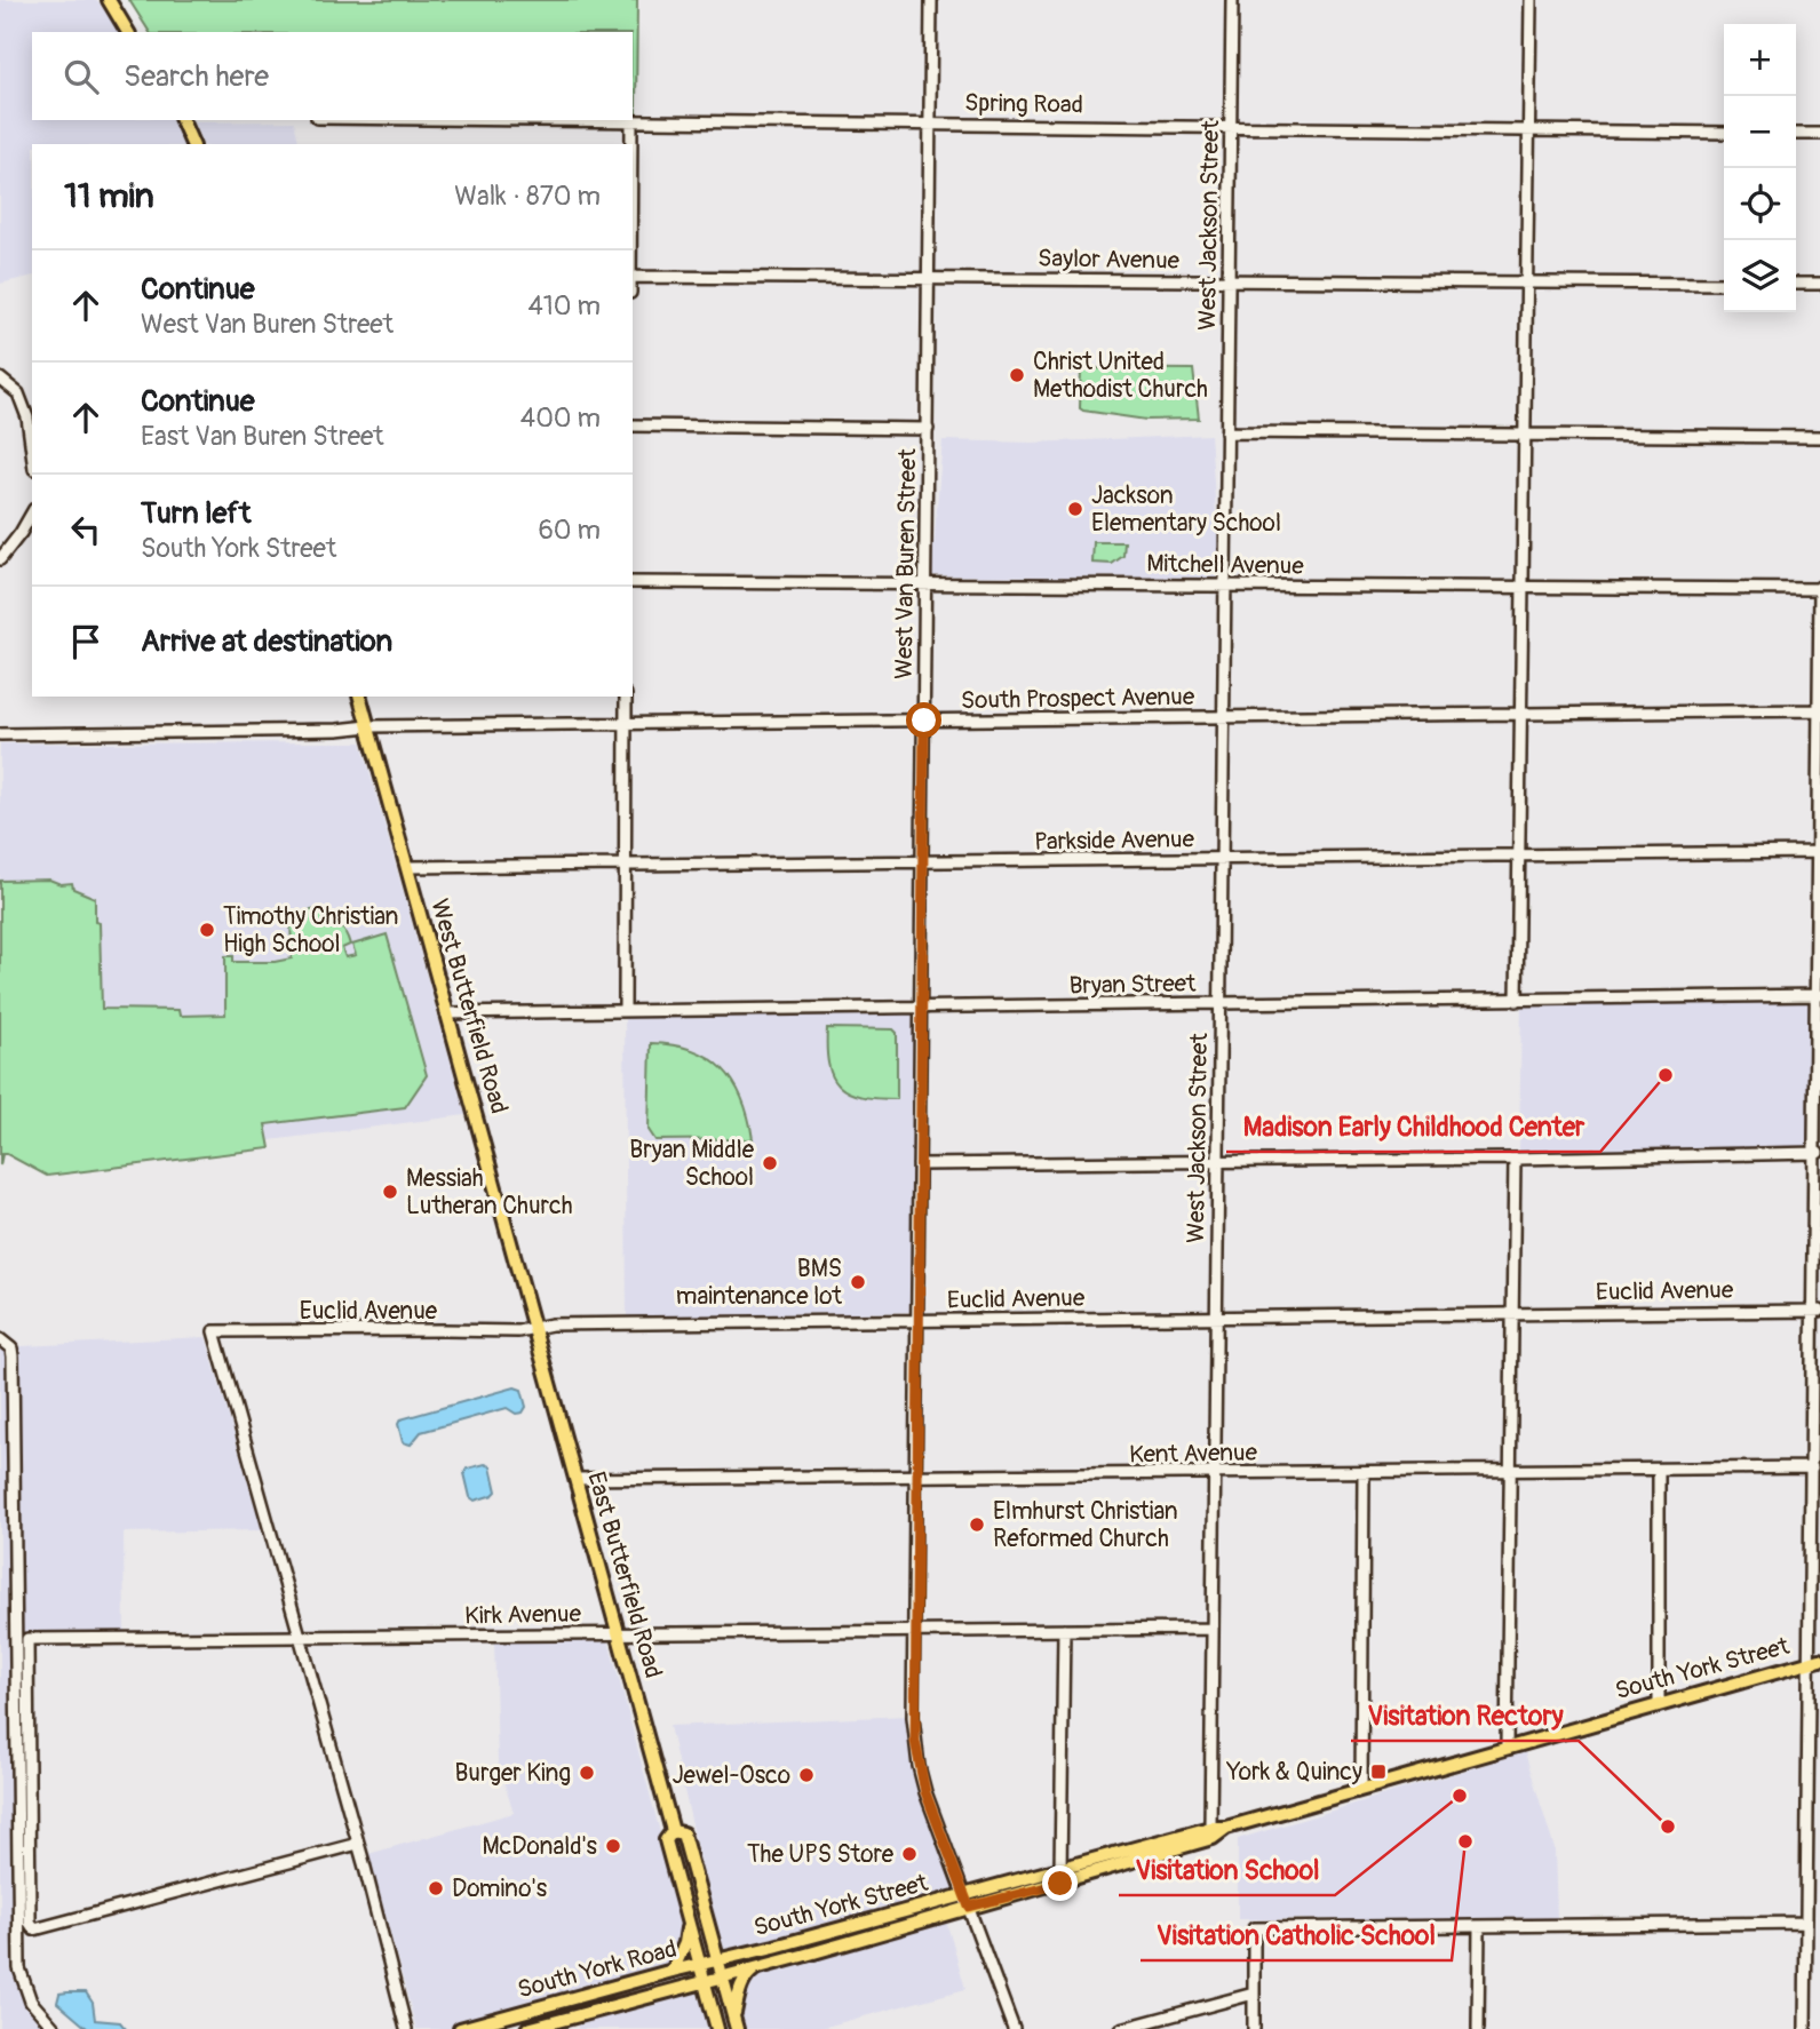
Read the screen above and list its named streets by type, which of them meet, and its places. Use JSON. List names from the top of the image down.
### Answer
{
  "streets": {
    "main road": [
      "West Butterfield Road",
      "East Butterfield Road",
      "South York Street",
      "South York Road"
    ],
    "street": [
      "Spring Road",
      "West Jackson Street",
      "Saylor Avenue",
      "West Van Buren Street",
      "Mitchell Avenue",
      "South Prospect Avenue",
      "Parkside Avenue",
      "Bryan Street",
      "Euclid Avenue",
      "Kent Avenue",
      "Kirk Avenue"
    ]
  },
  "crossings": [
    ["Spring Road", "West Jackson Street"],
    ["Spring Road", "West Van Buren Street"],
    ["West Jackson Street", "Saylor Avenue"],
    ["West Jackson Street", "Mitchell Avenue"],
    ["West Jackson Street", "South Prospect Avenue"],
    ["West Jackson Street", "Parkside Avenue"],
    ["West Jackson Street", "Bryan Street"],
    ["West Jackson Street", "Euclid Avenue"],
    ["West Jackson Street", "Kent Avenue"],
    ["West Jackson Street", "Kirk Avenue"],
    ["West Jackson Street", "South York Street"],
    ["Saylor Avenue", "West Van Buren Street"],
    ["West Van Buren Street", "Mitchell Avenue"],
    ["West Van Buren Street", "South Prospect Avenue"],
    ["West Van Buren Street", "Parkside Avenue"],
    ["West Van Buren Street", "Bryan Street"],
    ["West Van Buren Street", "Euclid Avenue"],
    ["West Van Buren Street", "Kent Avenue"],
    ["West Van Buren Street", "Kirk Avenue"],
    ["West Van Buren Street", "South York Street"],
    ["South Prospect Avenue", "West Butterfield Road"],
    ["Parkside Avenue", "West Butterfield Road"],
    ["Bryan Street", "West Butterfield Road"],
    ["West Butterfield Road", "Euclid Avenue"],
    ["West Butterfield Road", "East Butterfield Road"],
    ["Euclid Avenue", "East Butterfield Road"],
    ["Euclid Avenue", "Kirk Avenue"],
    ["Kent Avenue", "East Butterfield Road"],
    ["East Butterfield Road", "Kirk Avenue"],
    ["East Butterfield Road", "South York Street"],
    ["East Butterfield Road", "South York Road"],
    ["South York Street", "South York Road"]
  ],
  "places": {
    "other": [
      "Christ United Methodist Church",
      "Jackson Elementary School",
      "Timothy Christian High School",
      "Madison Early Childhood Center",
      "Bryan Middle School",
      "Messiah Lutheran Church",
      "BMS maintenance lot",
      "Elmhurst Christian Reformed Church",
      "Burger King",
      "Jewel-Osco",
      "Visitation School",
      "Visitation Rectory",
      "Visitation Catholic School",
      "McDonald's",
      "The UPS Store",
      "Domino's"
    ],
    "transit": ["York & Quincy"]
  },
  "page": {
    "map_buttons": ["+", "−"],
    "search": "Search here",
    "heading": ["11 min", "Walk · 870 m"],
    "list": [
      ["Continue", "West Van Buren Street", "410 m"],
      ["Continue", "East Van Buren Street", "400 m"],
      ["Turn left", "South York Street", "60 m"],
      "Arrive at destination"
    ]
  }
}
